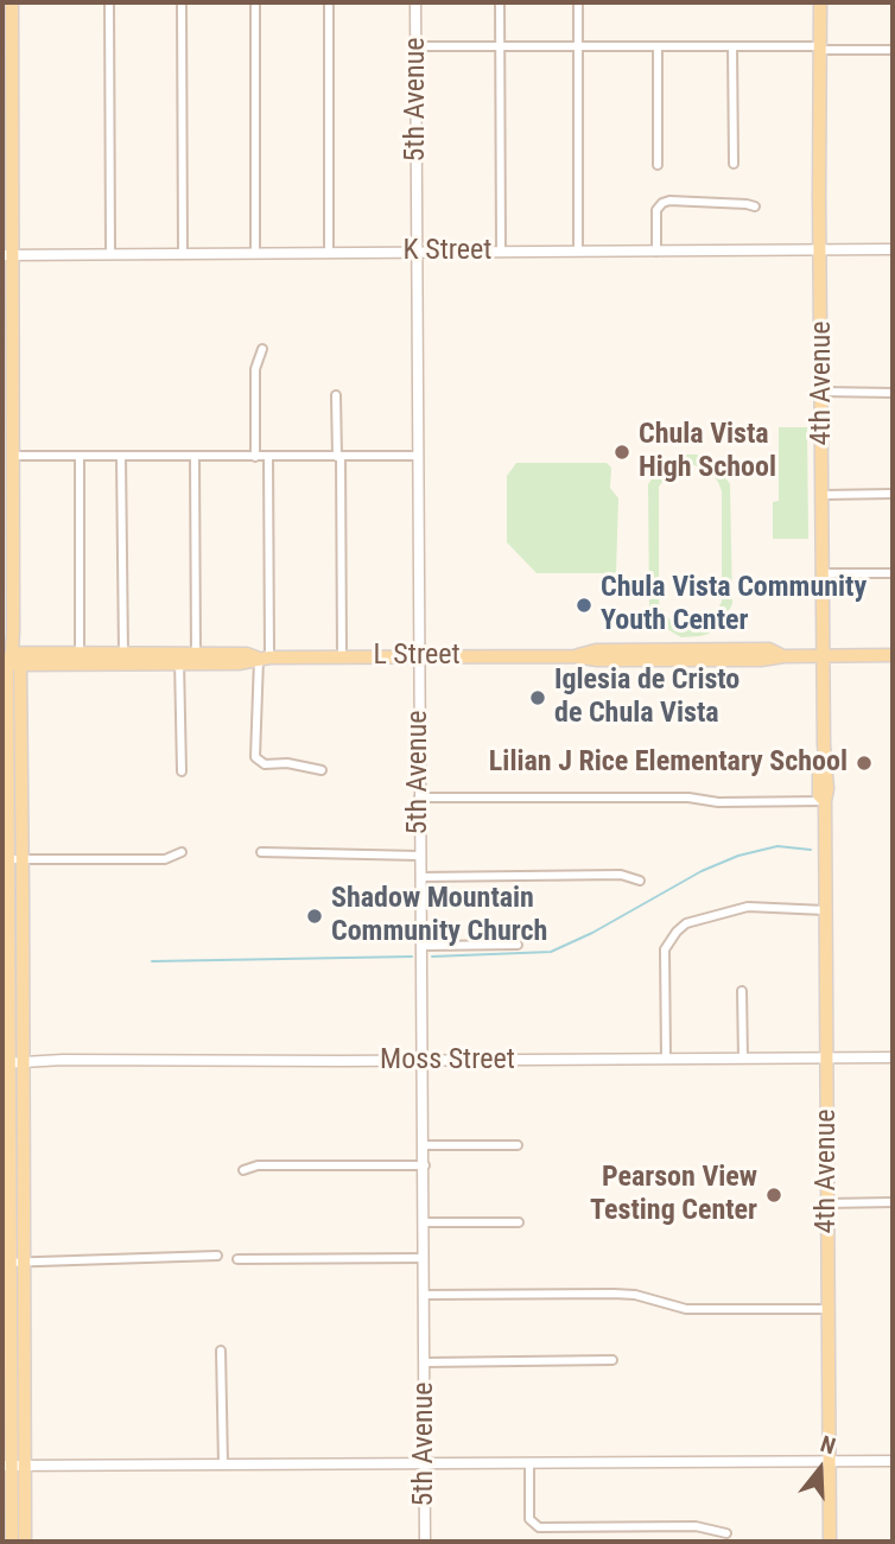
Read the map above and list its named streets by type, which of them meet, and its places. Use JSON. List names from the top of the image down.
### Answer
{
  "streets": {
    "main road": ["4th Avenue", "L Street"],
    "street": ["5th Avenue", "K Street", "Moss Street"]
  },
  "crossings": [
    ["5th Avenue", "K Street"],
    ["5th Avenue", "L Street"],
    ["5th Avenue", "Moss Street"],
    ["K Street", "4th Avenue"],
    ["4th Avenue", "L Street"],
    ["4th Avenue", "Moss Street"]
  ],
  "places": [
    "Chula Vista High School",
    "Chula Vista Community Youth Center",
    "Iglesia de Cristo de Chula Vista",
    "Lilian J Rice Elementary School",
    "Shadow Mountain Community Church",
    "Pearson View Testing Center"
  ],
  "north": "top"
}
